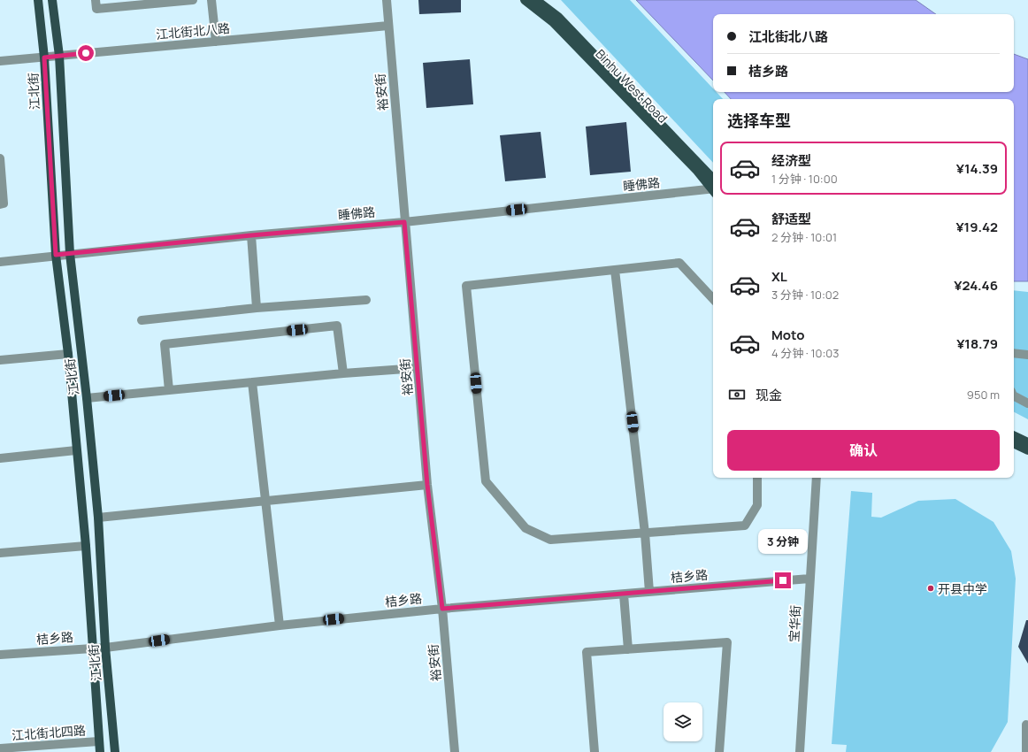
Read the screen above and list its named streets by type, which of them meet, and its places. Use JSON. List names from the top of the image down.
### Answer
{
  "streets": {
    "main road": ["Binhu West Road", "江北街"],
    "street": [
      "江北街北八路",
      "裕安街",
      "睡佛路",
      "桔乡路",
      "宝华街",
      "江北街北四路"
    ]
  },
  "crossings": [
    ["江北街北八路", "江北街"],
    ["江北街北八路", "裕安街"],
    ["江北街", "睡佛路"],
    ["江北街", "桔乡路"],
    ["江北街", "江北街北四路"],
    ["裕安街", "睡佛路"],
    ["裕安街", "桔乡路"],
    ["桔乡路", "宝华街"]
  ],
  "places": ["开县中学"],
  "page": {
    "banner": ["江北街北八路", "桔乡路"],
    "heading": "选择车型",
    "list": [
      {
        "name": "经济型",
        "note": "1 分钟 · 10:00",
        "value": "¥14.39"
      },
      {
        "name": "舒适型",
        "note": "2 分钟 · 10:01",
        "value": "¥19.42"
      },
      {
        "name": "XL",
        "note": "3 分钟 · 10:02",
        "value": "¥24.46"
      },
      {
        "name": "Moto",
        "note": "4 分钟 · 10:03",
        "value": "¥18.79"
      }
    ],
    "pay": ["现金", "950 m"],
    "buttons": "确认",
    "bubble": "3 分钟"
  }
}
